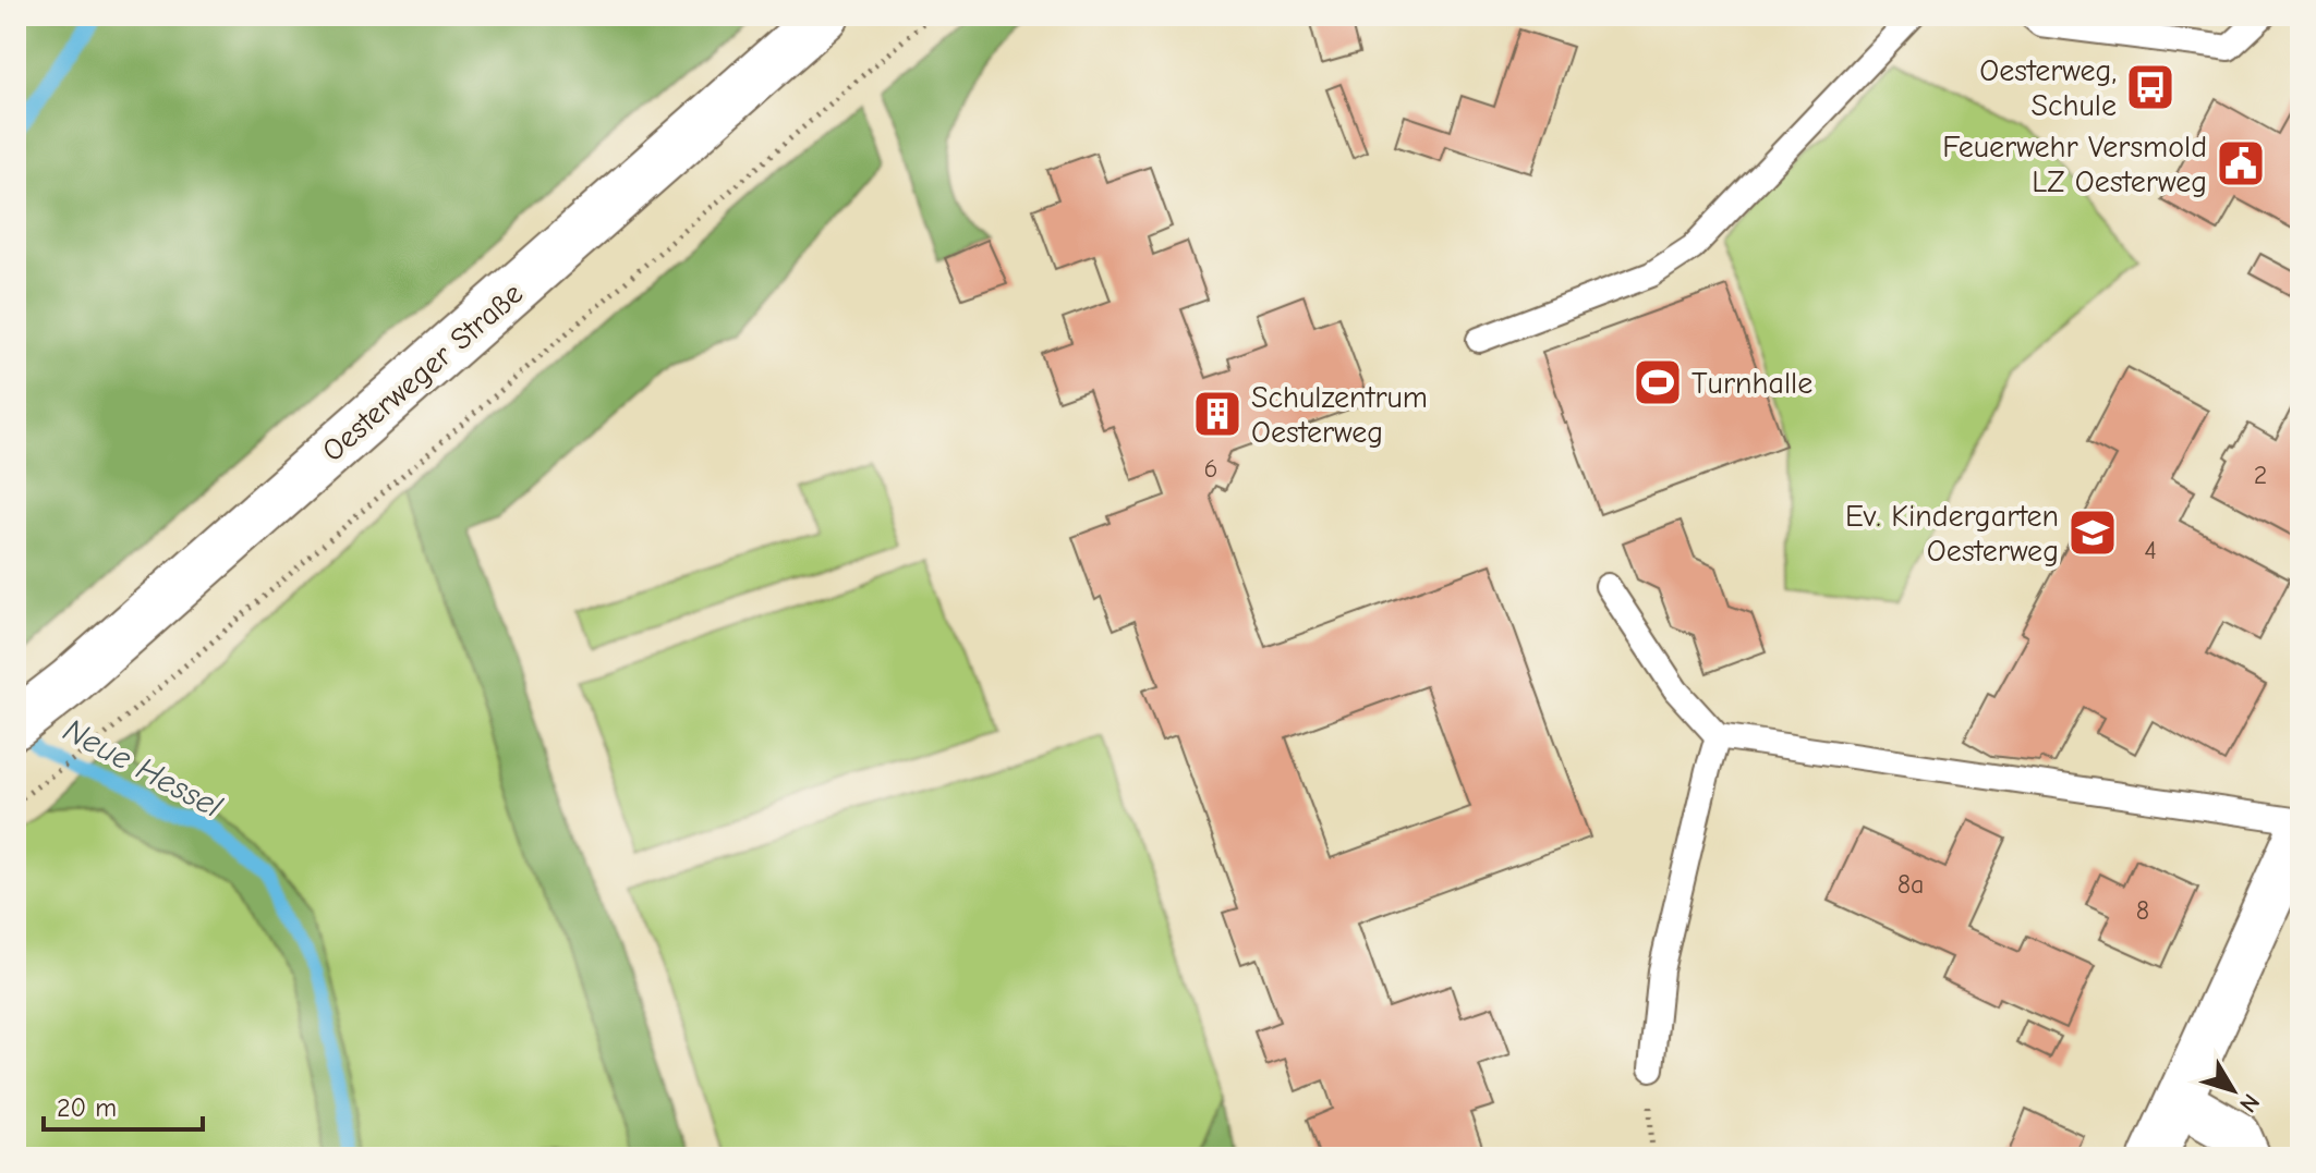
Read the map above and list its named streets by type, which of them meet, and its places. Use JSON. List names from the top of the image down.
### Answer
{
  "streets": {
    "main road": ["Oesterweger Straße"]
  },
  "water": ["Neue Hessel"],
  "places": {
    "bus stop": ["Oesterweg, Schule"],
    "public building": ["Feuerwehr Versmold LZ Oesterweg"],
    "sports": ["Turnhalle"],
    "building": ["Schulzentrum Oesterweg"],
    "school or university": ["Ev. Kindergarten Oesterweg"]
  },
  "house_numbers": [
    "6",
    "2",
    "4",
    "8a",
    "8"
  ],
  "scale_bar": "20 m",
  "north": "bottom right"
}
